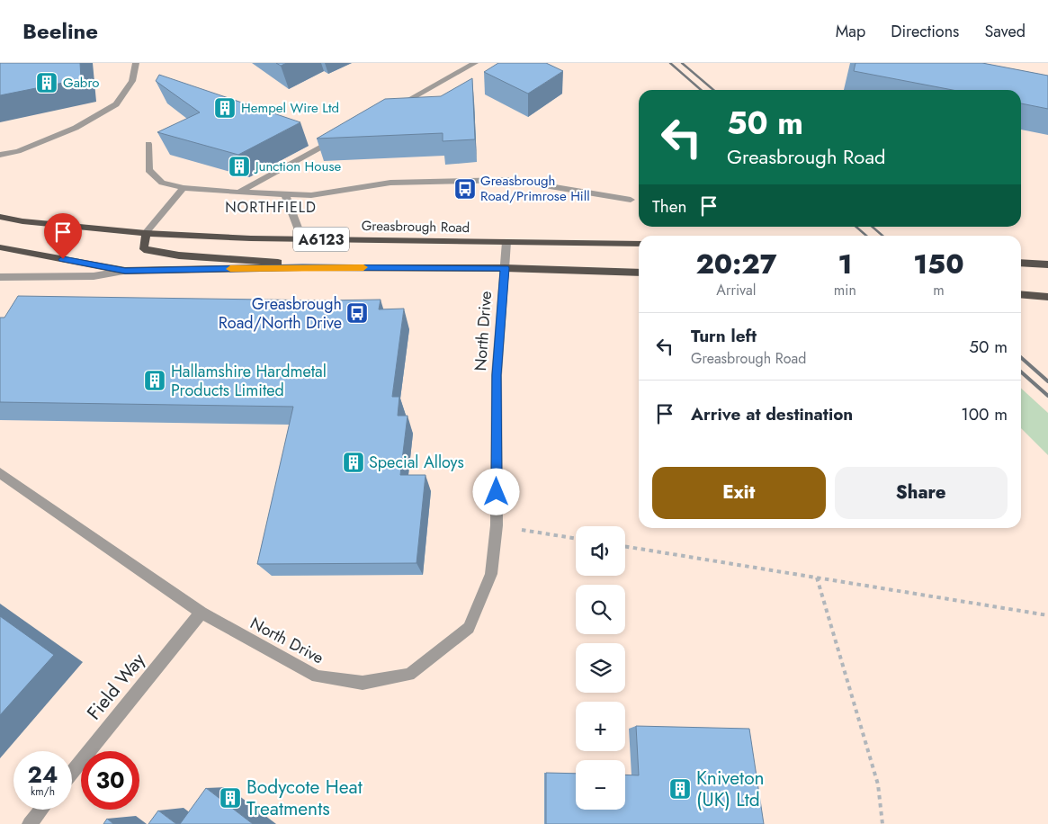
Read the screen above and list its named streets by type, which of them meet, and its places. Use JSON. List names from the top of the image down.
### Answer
{
  "streets": {
    "main road": ["Greasbrough Road", "A6123"],
    "street": ["North Drive", "Field Way"]
  },
  "crossings": [
    ["Greasbrough Road", "A6123"],
    ["Greasbrough Road", "North Drive"],
    ["A6123", "North Drive"],
    ["North Drive", "Field Way"]
  ],
  "districts": ["NORTHFIELD"],
  "places": {
    "building": [
      "Gabro",
      "Hempel Wire Ltd",
      "Junction House",
      "Hallamshire Hardmetal Products Limited",
      "Special Alloys",
      "Kniveton (UK) Ltd",
      "Bodycote Heat Treatments"
    ],
    "bus stop": ["Greasbrough Road/Primrose Hill", "Greasbrough Road/North Drive"]
  },
  "page": {
    "header": "Beeline",
    "nav": ["Map", "Directions", "Saved"],
    "turn": ["50 m", "Greasbrough Road"],
    "then": "Then",
    "eta": [
      "20:27",
      "Arrival",
      "1",
      "min",
      "150",
      "m"
    ],
    "list": [
      {
        "name": "Turn left",
        "note": "Greasbrough Road",
        "value": "50 m"
      },
      {
        "name": "Arrive at destination",
        "value": "100 m"
      }
    ],
    "buttons": ["Exit", "Share"],
    "map_buttons": ["+", "−"],
    "speed": "24 km/h",
    "limit": "30"
  }
}
